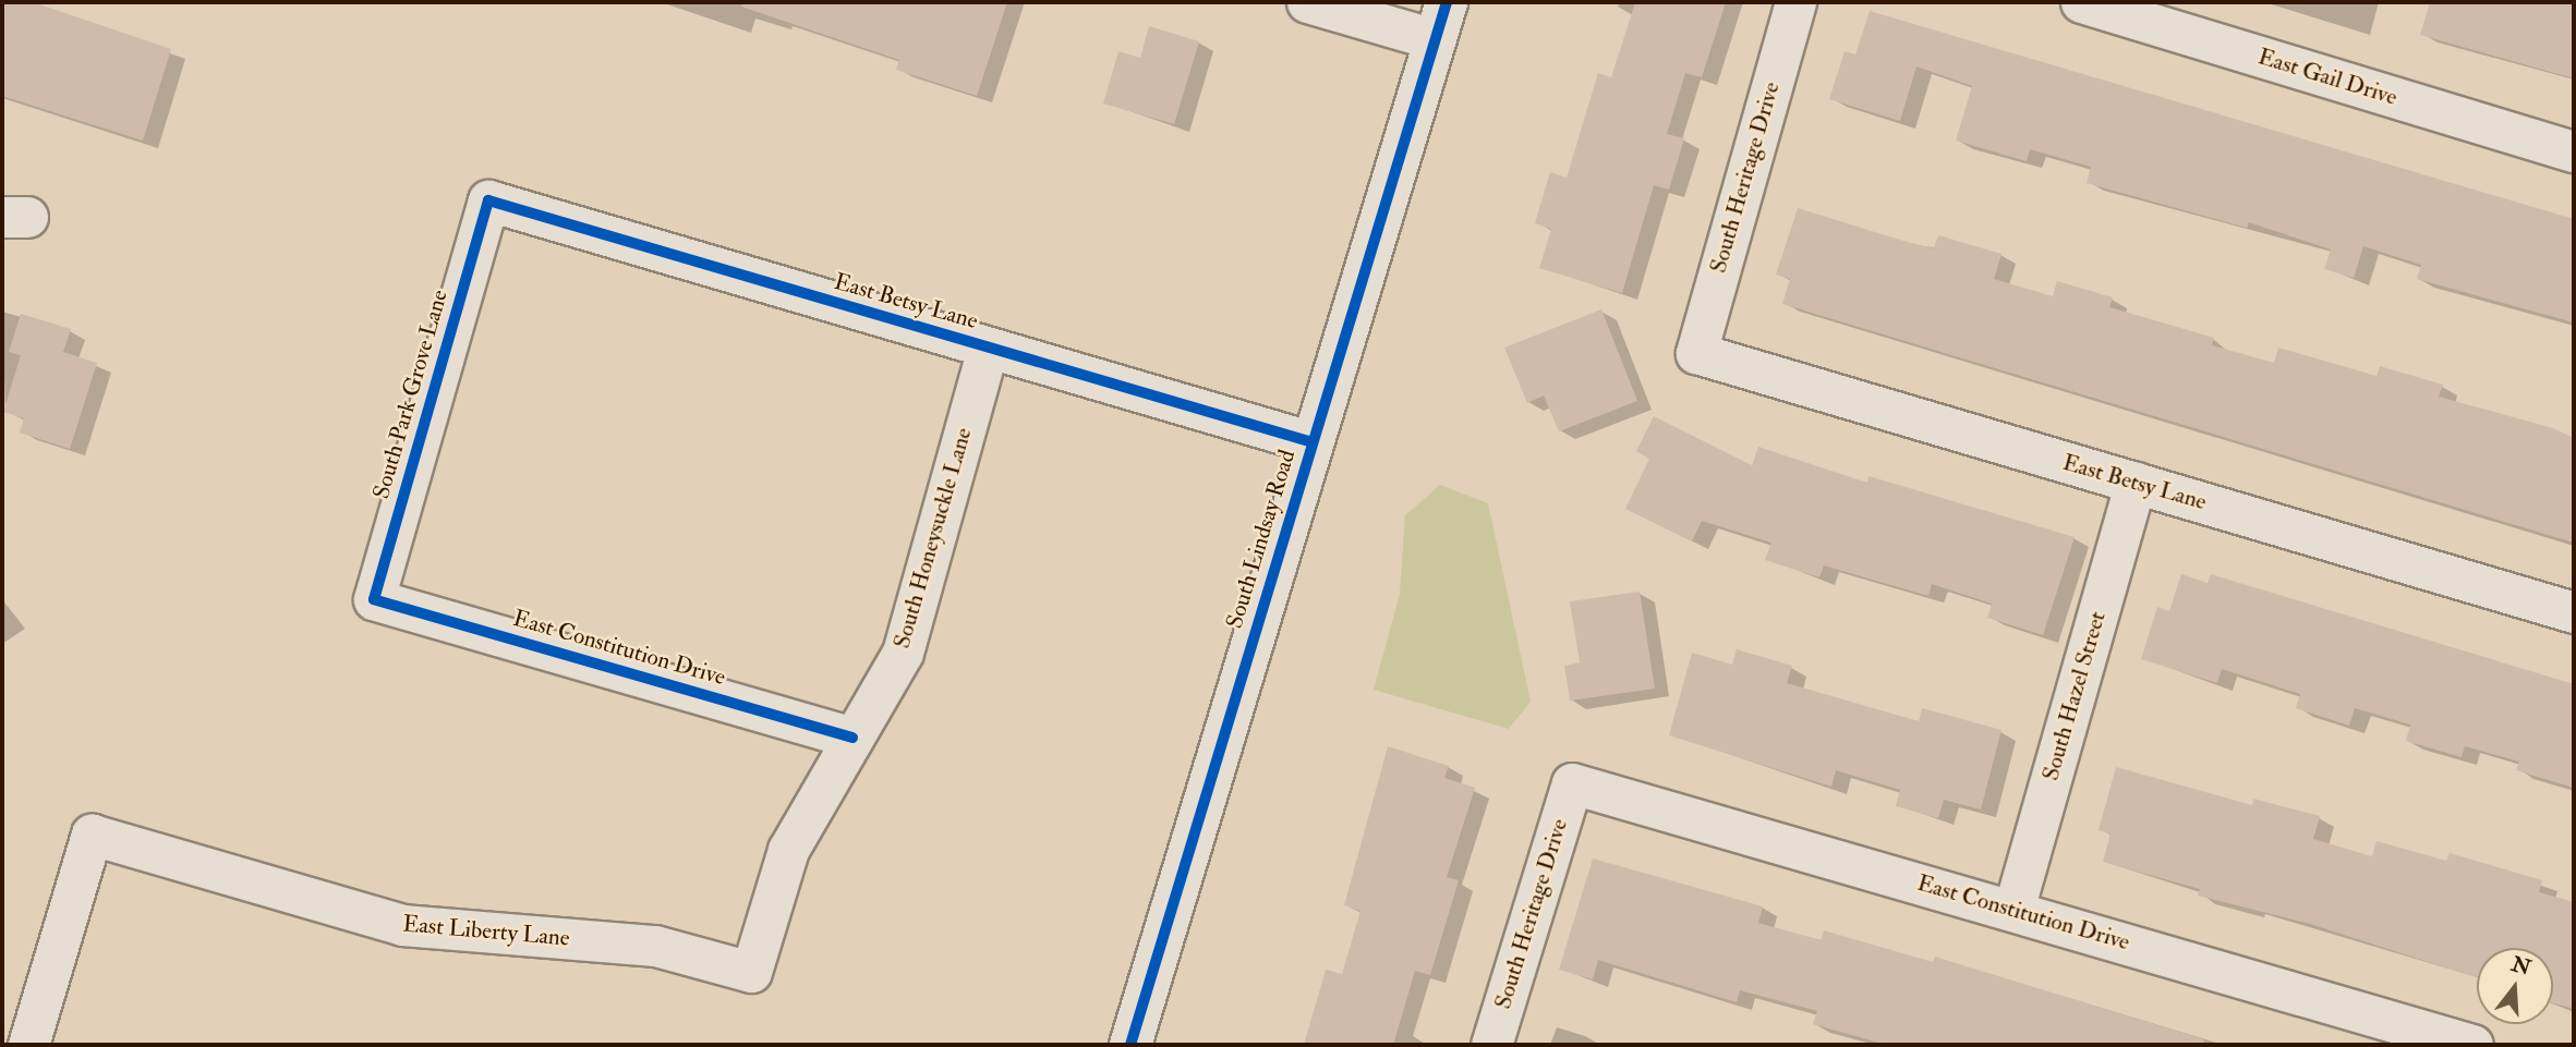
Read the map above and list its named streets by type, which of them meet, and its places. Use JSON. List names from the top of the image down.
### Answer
{
  "streets": {
    "main road": ["South Lindsay Road"],
    "street": [
      "East Gail Drive",
      "South Heritage Drive",
      "East Betsy Lane",
      "South Park Grove Lane",
      "South Honeysuckle Lane",
      "East Constitution Drive",
      "South Hazel Street",
      "East Liberty Lane"
    ]
  },
  "crossings": [
    ["South Heritage Drive", "East Betsy Lane"],
    ["South Heritage Drive", "East Constitution Drive"],
    ["East Betsy Lane", "South Park Grove Lane"],
    ["East Betsy Lane", "South Honeysuckle Lane"],
    ["East Betsy Lane", "South Lindsay Road"],
    ["East Betsy Lane", "South Hazel Street"],
    ["South Park Grove Lane", "East Constitution Drive"],
    ["South Honeysuckle Lane", "East Constitution Drive"],
    ["South Honeysuckle Lane", "East Liberty Lane"],
    ["East Constitution Drive", "South Hazel Street"]
  ],
  "north": "top"
}
